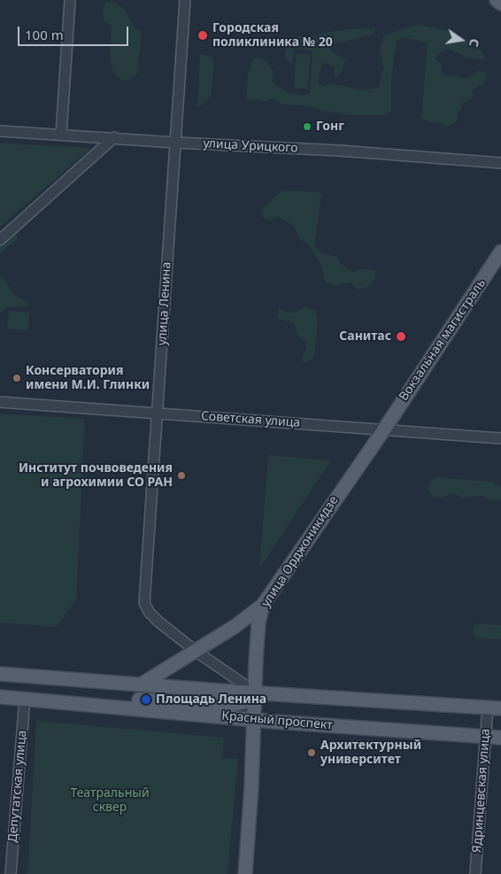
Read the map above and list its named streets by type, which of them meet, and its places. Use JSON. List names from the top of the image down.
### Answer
{
  "streets": {
    "main road": ["Вокзальная магистраль", "улица Орджоникидзе", "Красный проспект"],
    "street": [
      "улица Урицкого",
      "улица Ленина",
      "Советская улица",
      "Депутатская улица",
      "Ядринцевская улица"
    ]
  },
  "crossings": [
    ["улица Урицкого", "улица Ленина"],
    ["улица Ленина", "Советская улица"],
    ["Вокзальная магистраль", "Советская улица"],
    ["Вокзальная магистраль", "улица Орджоникидзе"],
    ["Советская улица", "улица Орджоникидзе"],
    ["улица Орджоникидзе", "Красный проспект"],
    ["Красный проспект", "Депутатская улица"],
    ["Красный проспект", "Ядринцевская улица"]
  ],
  "parks": ["Театральный сквер"],
  "places": [
    "Городская поликлиника № 20",
    "Гонг",
    "Санитас",
    "Консерватория имени М.И. Глинки",
    "Институт почвоведения и агрохимии СО РАН",
    "Площадь Ленина",
    "Архитектурный университет"
  ],
  "scale_bar": "100 m",
  "north": "right"
}
